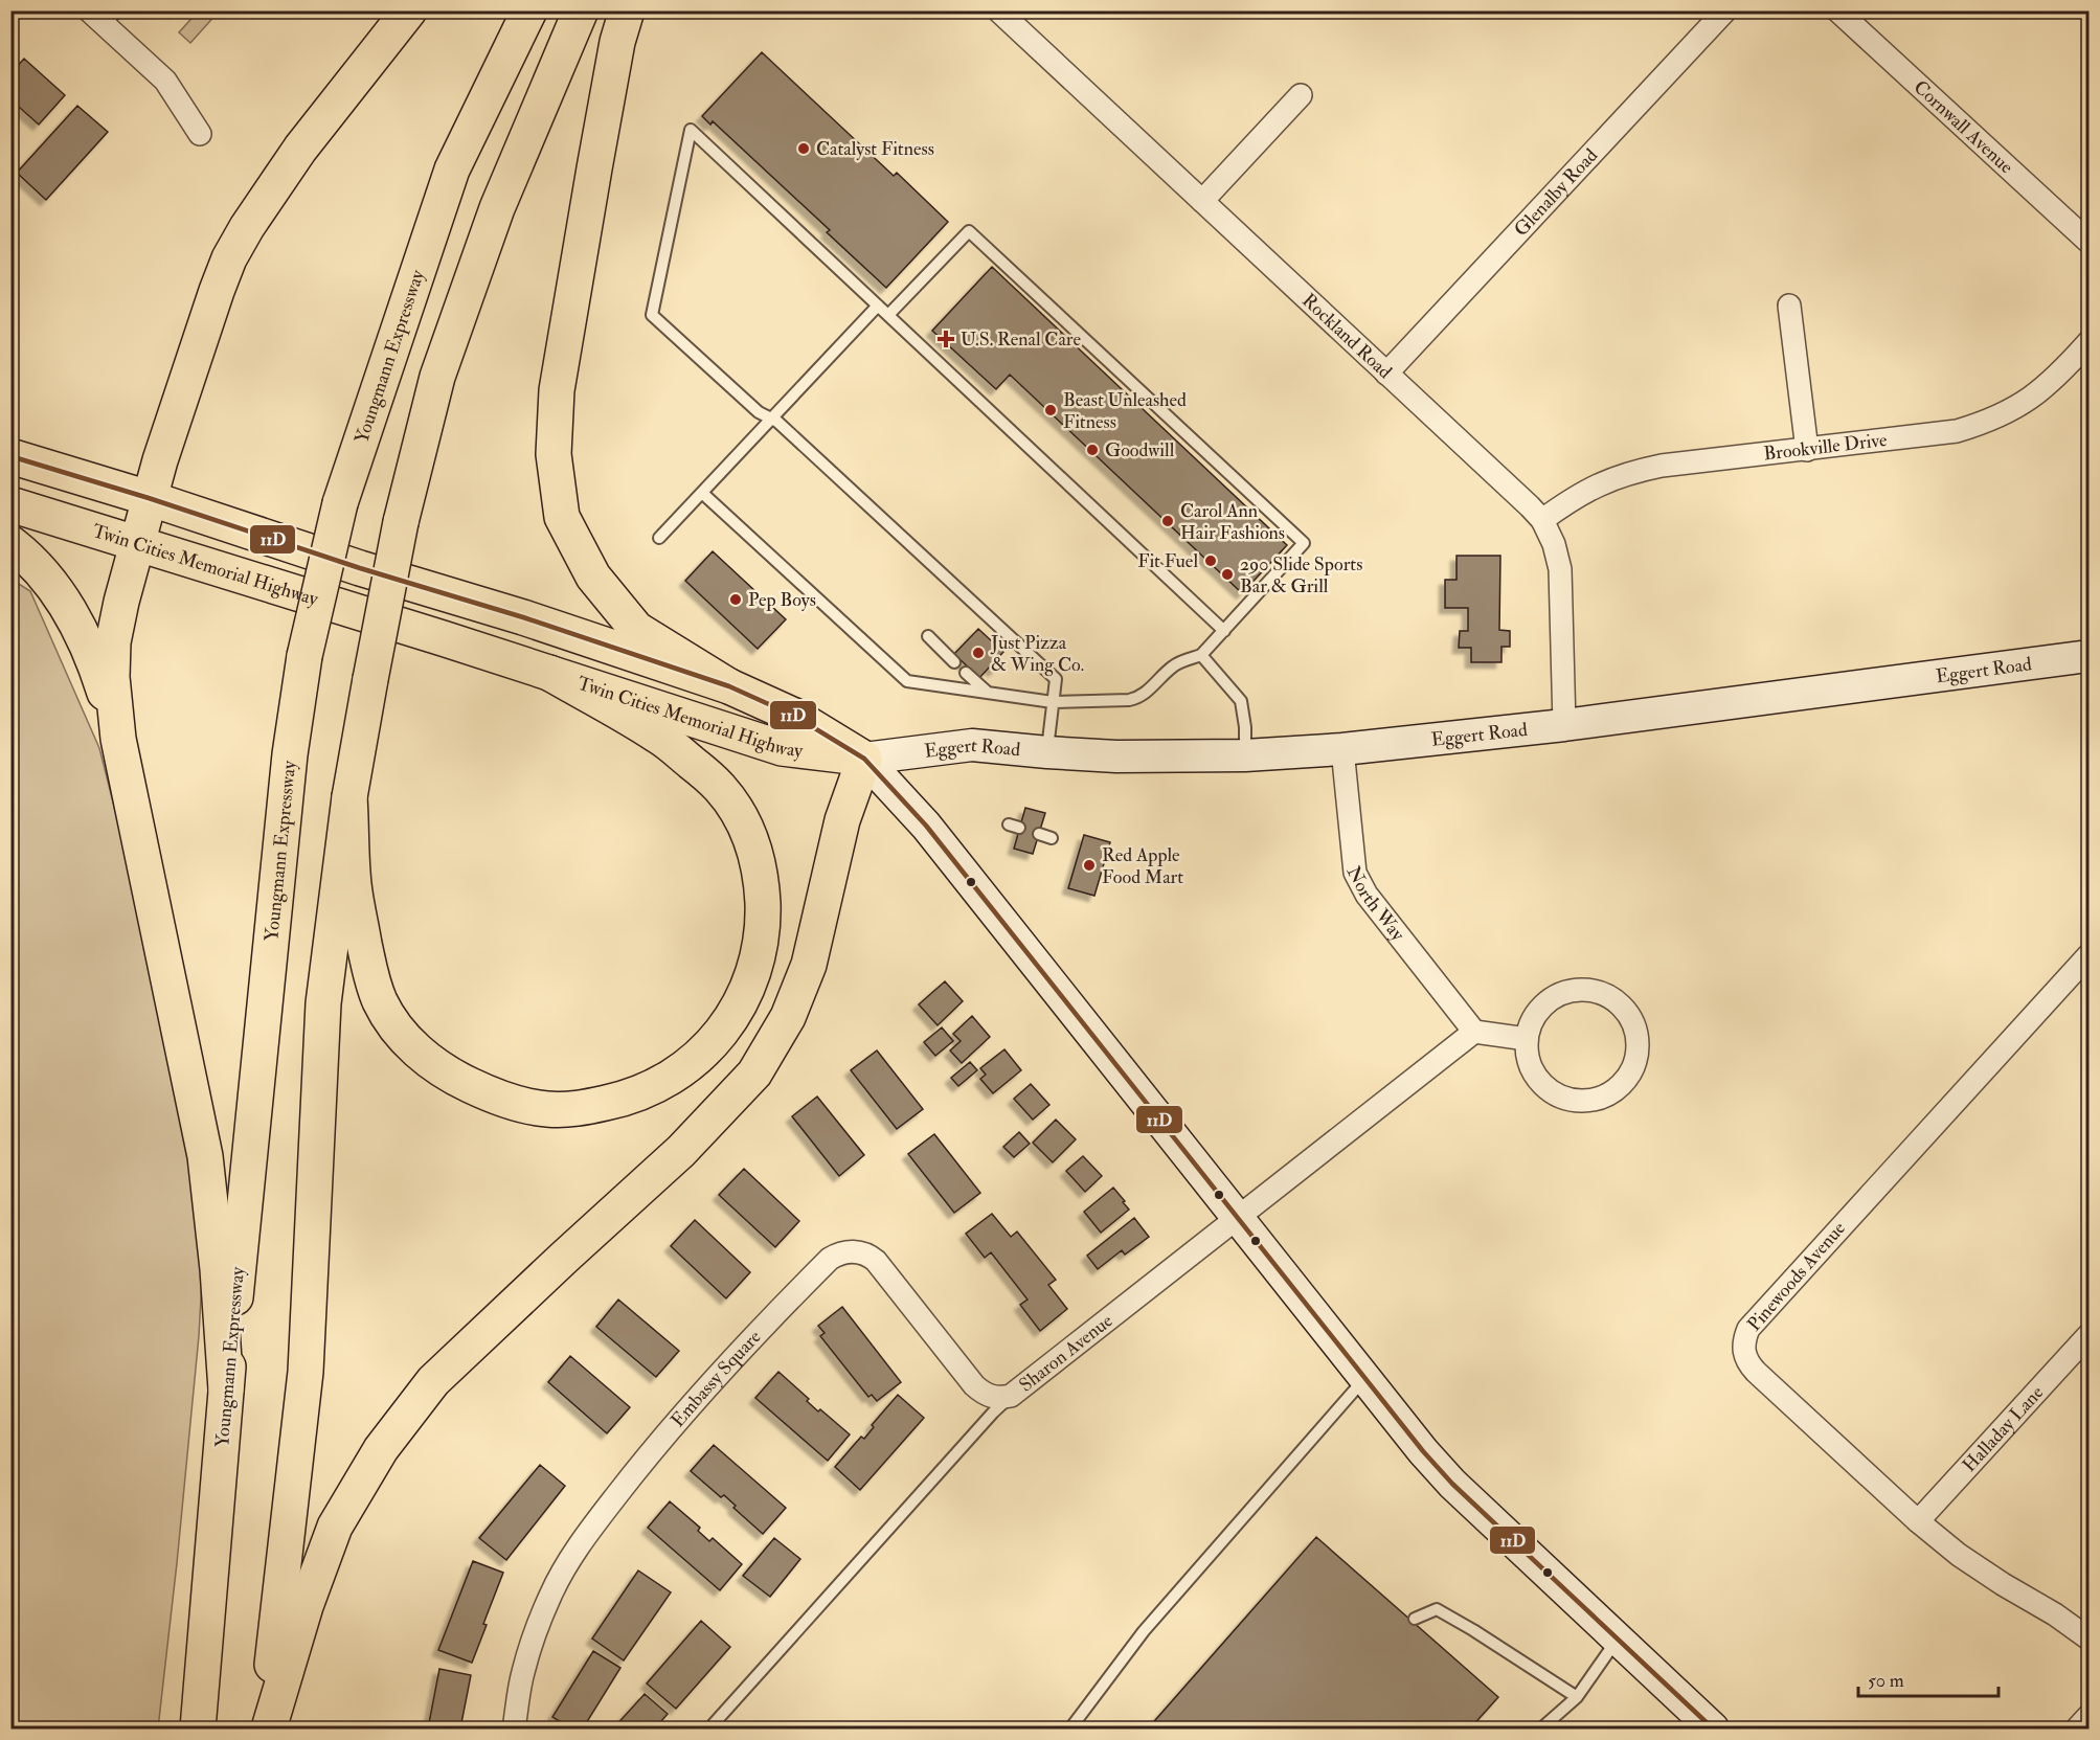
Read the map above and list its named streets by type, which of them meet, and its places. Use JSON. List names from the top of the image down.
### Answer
{
  "streets": {
    "main road": ["Youngmann Expressway", "Twin Cities Memorial Highway"],
    "street": [
      "Cornwall Avenue",
      "Glenalby Road",
      "Rockland Road",
      "Brookville Drive",
      "Eggert Road",
      "North Way",
      "Pinewoods Avenue",
      "Sharon Avenue",
      "Embassy Square",
      "Halladay Lane"
    ]
  },
  "crossings": [
    ["Glenalby Road", "Rockland Road"],
    ["Rockland Road", "Brookville Drive"],
    ["Rockland Road", "Eggert Road"],
    ["Twin Cities Memorial Highway", "Eggert Road"],
    ["Eggert Road", "North Way"],
    ["North Way", "Sharon Avenue"],
    ["Pinewoods Avenue", "Halladay Lane"],
    ["Sharon Avenue", "Embassy Square"]
  ],
  "places": {
    "other": [
      "Catalyst Fitness",
      "Beast Unleashed Fitness",
      "Goodwill",
      "Carol Ann Hair Fashions",
      "Fit Fuel",
      "290 Slide Sports Bar & Grill",
      "Pep Boys",
      "Just Pizza & Wing Co.",
      "Red Apple Food Mart"
    ],
    "health": ["U.S. Renal Care"]
  },
  "lines": ["transit line 11D"],
  "scale_bar": "50 m"
}
